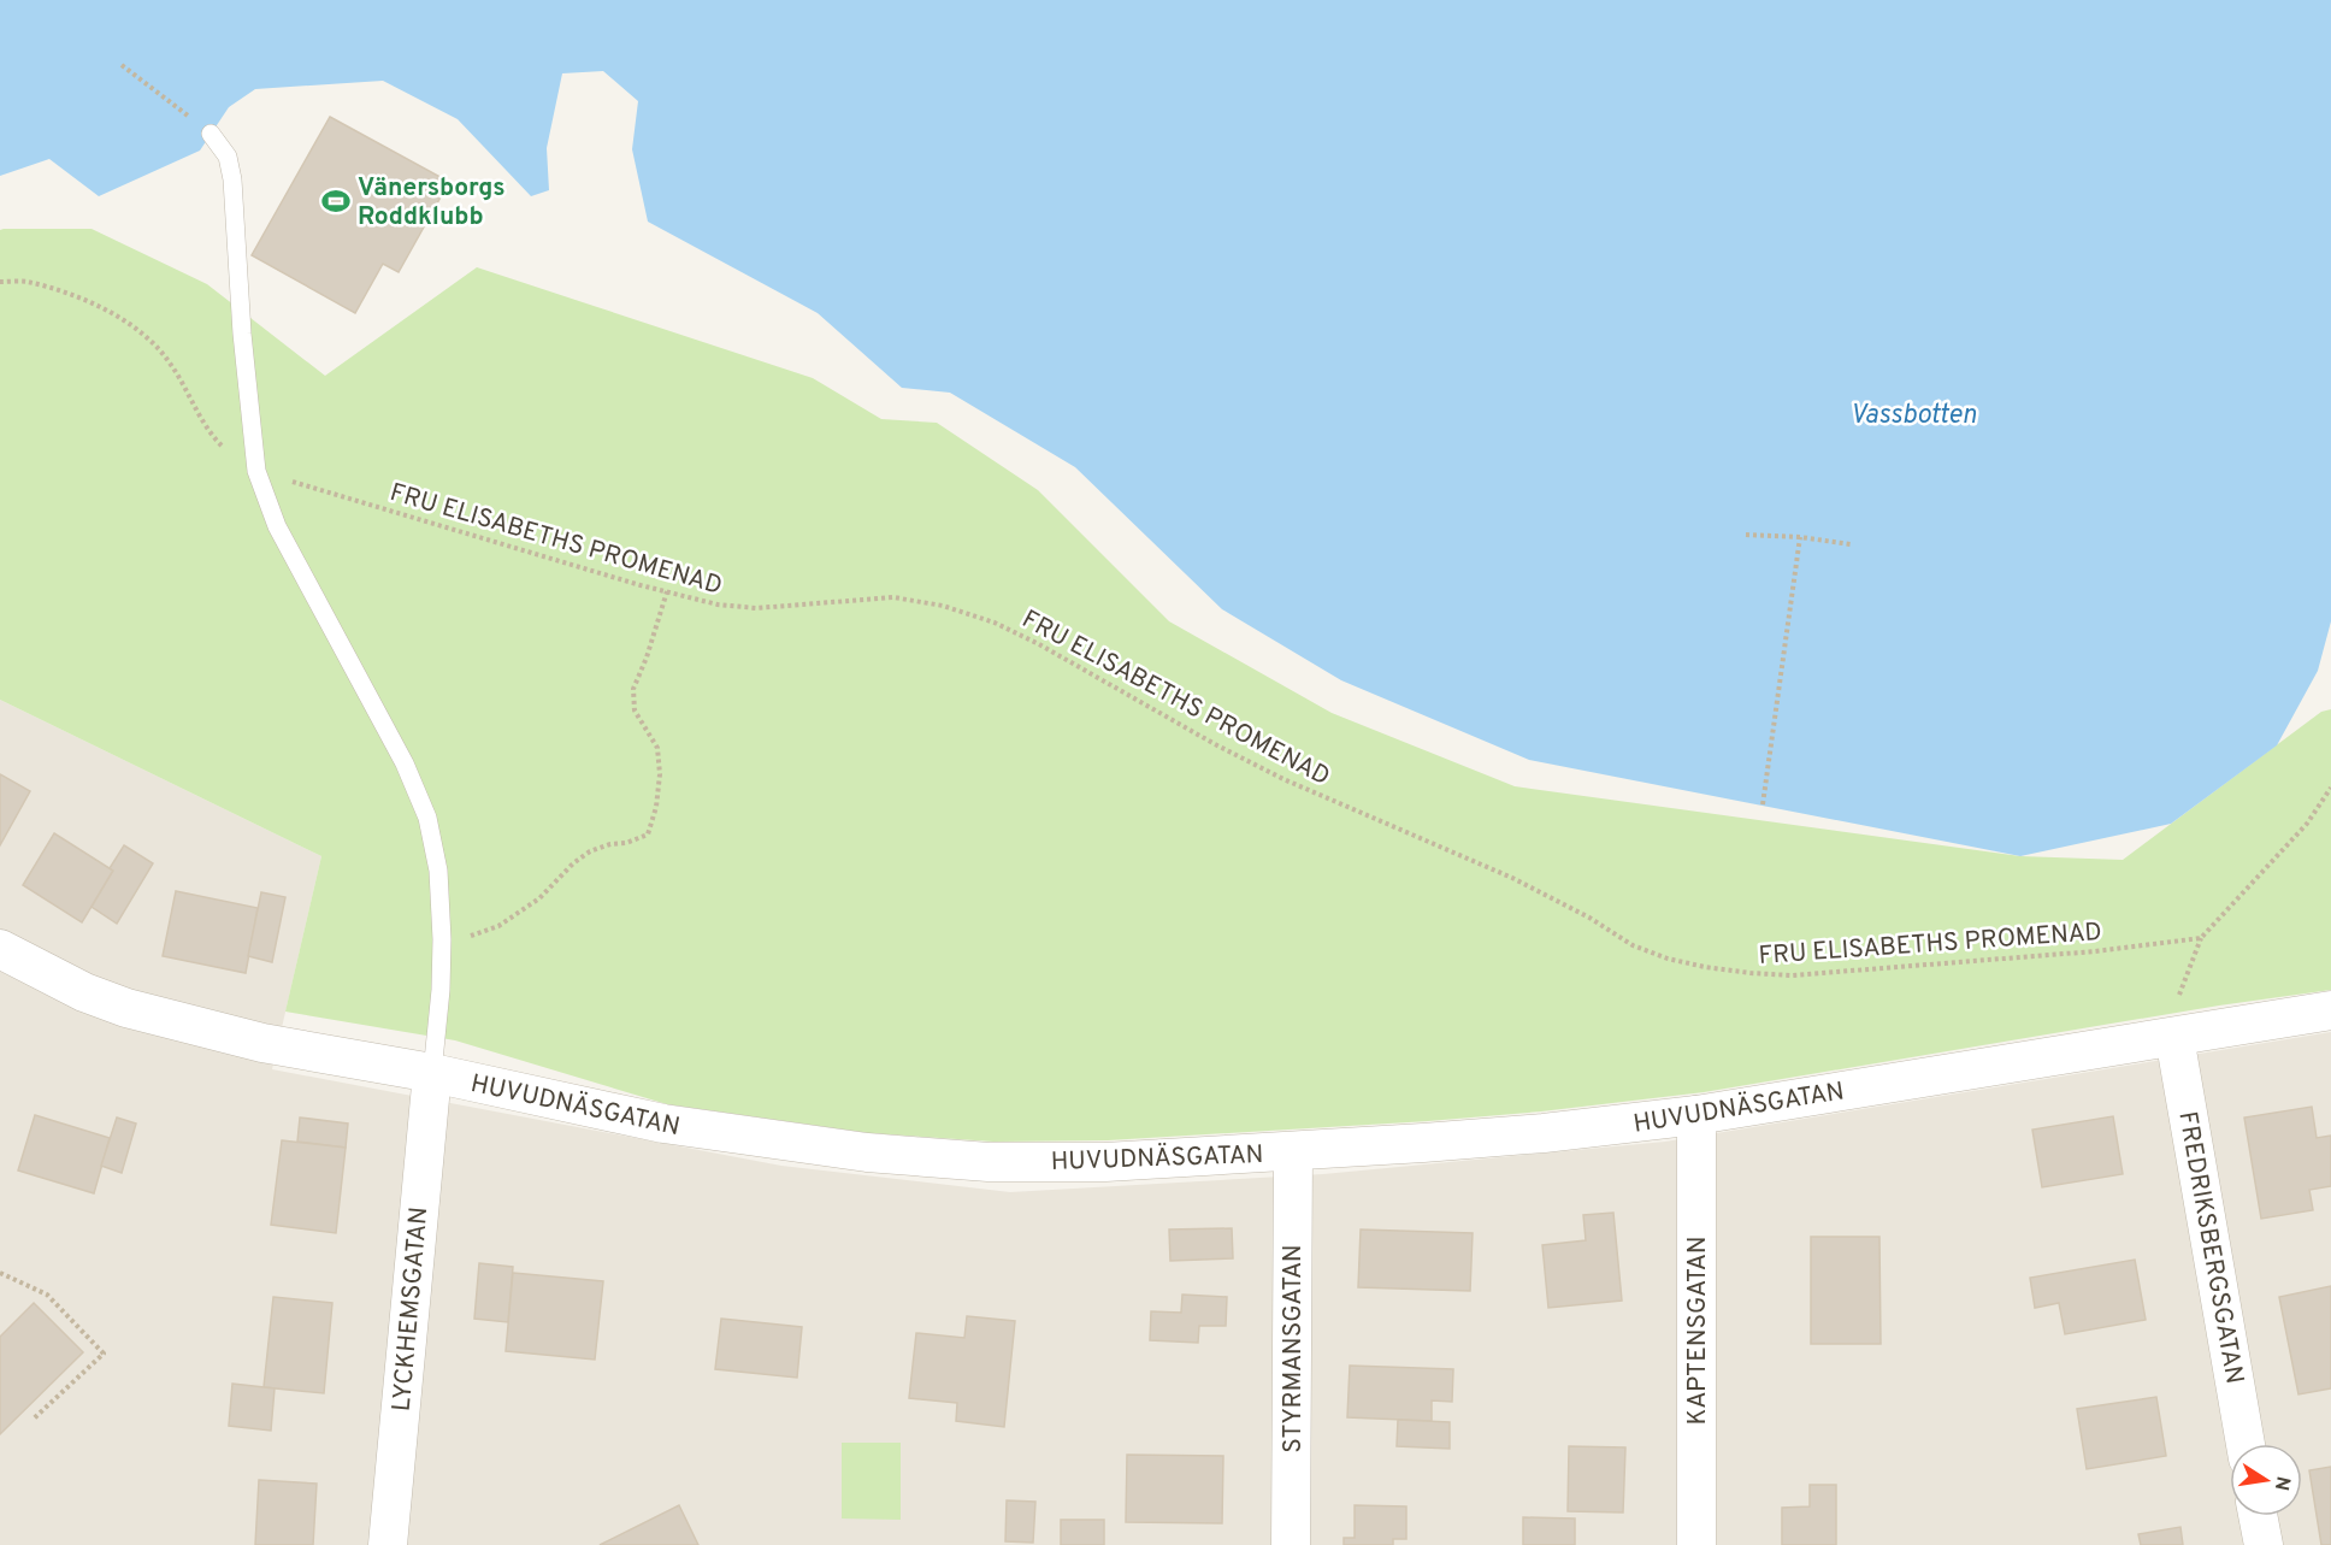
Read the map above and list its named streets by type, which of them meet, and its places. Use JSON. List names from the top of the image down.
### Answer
{
  "streets": {
    "street": [
      "HUVUDNÄSGATAN",
      "FREDRIKSBERGSGATAN",
      "LYCKHEMSGATAN",
      "KAPTENSGATAN",
      "STYRMANSGATAN"
    ],
    "path": ["FRU ELISABETHS PROMENAD"]
  },
  "crossings": [
    ["HUVUDNÄSGATAN", "FREDRIKSBERGSGATAN"],
    ["HUVUDNÄSGATAN", "LYCKHEMSGATAN"],
    ["HUVUDNÄSGATAN", "KAPTENSGATAN"],
    ["HUVUDNÄSGATAN", "STYRMANSGATAN"]
  ],
  "water": ["Vassbotten"],
  "places": {
    "sports": ["Vänersborgs Roddklubb"]
  },
  "north": "right"
}
